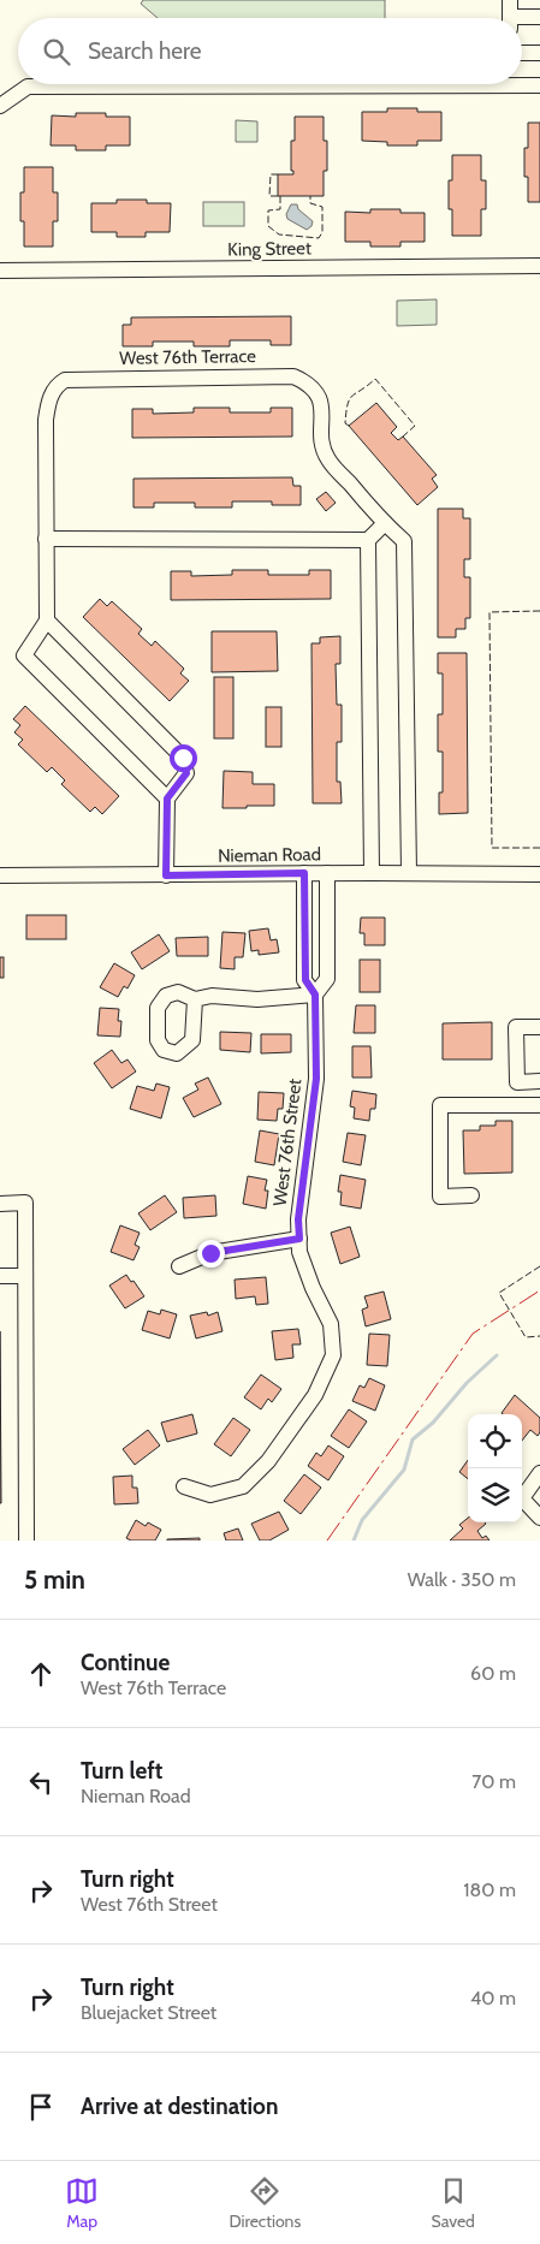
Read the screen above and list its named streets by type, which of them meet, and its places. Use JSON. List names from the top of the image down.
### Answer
{
  "streets": {
    "street": [
      "King Street",
      "West 76th Terrace",
      "Nieman Road",
      "West 76th Street"
    ]
  },
  "crossings": [
    ["West 76th Terrace", "Nieman Road"],
    ["Nieman Road", "West 76th Street"]
  ],
  "page": {
    "search": "Search here",
    "heading": ["5 min", "Walk · 350 m"],
    "list": [
      ["Continue", "West 76th Terrace", "60 m"],
      ["Turn left", "Nieman Road", "70 m"],
      ["Turn right", "West 76th Street", "180 m"],
      ["Turn right", "Bluejacket Street", "40 m"],
      "Arrive at destination"
    ],
    "nav": ["Map", "Directions", "Saved"]
  }
}
